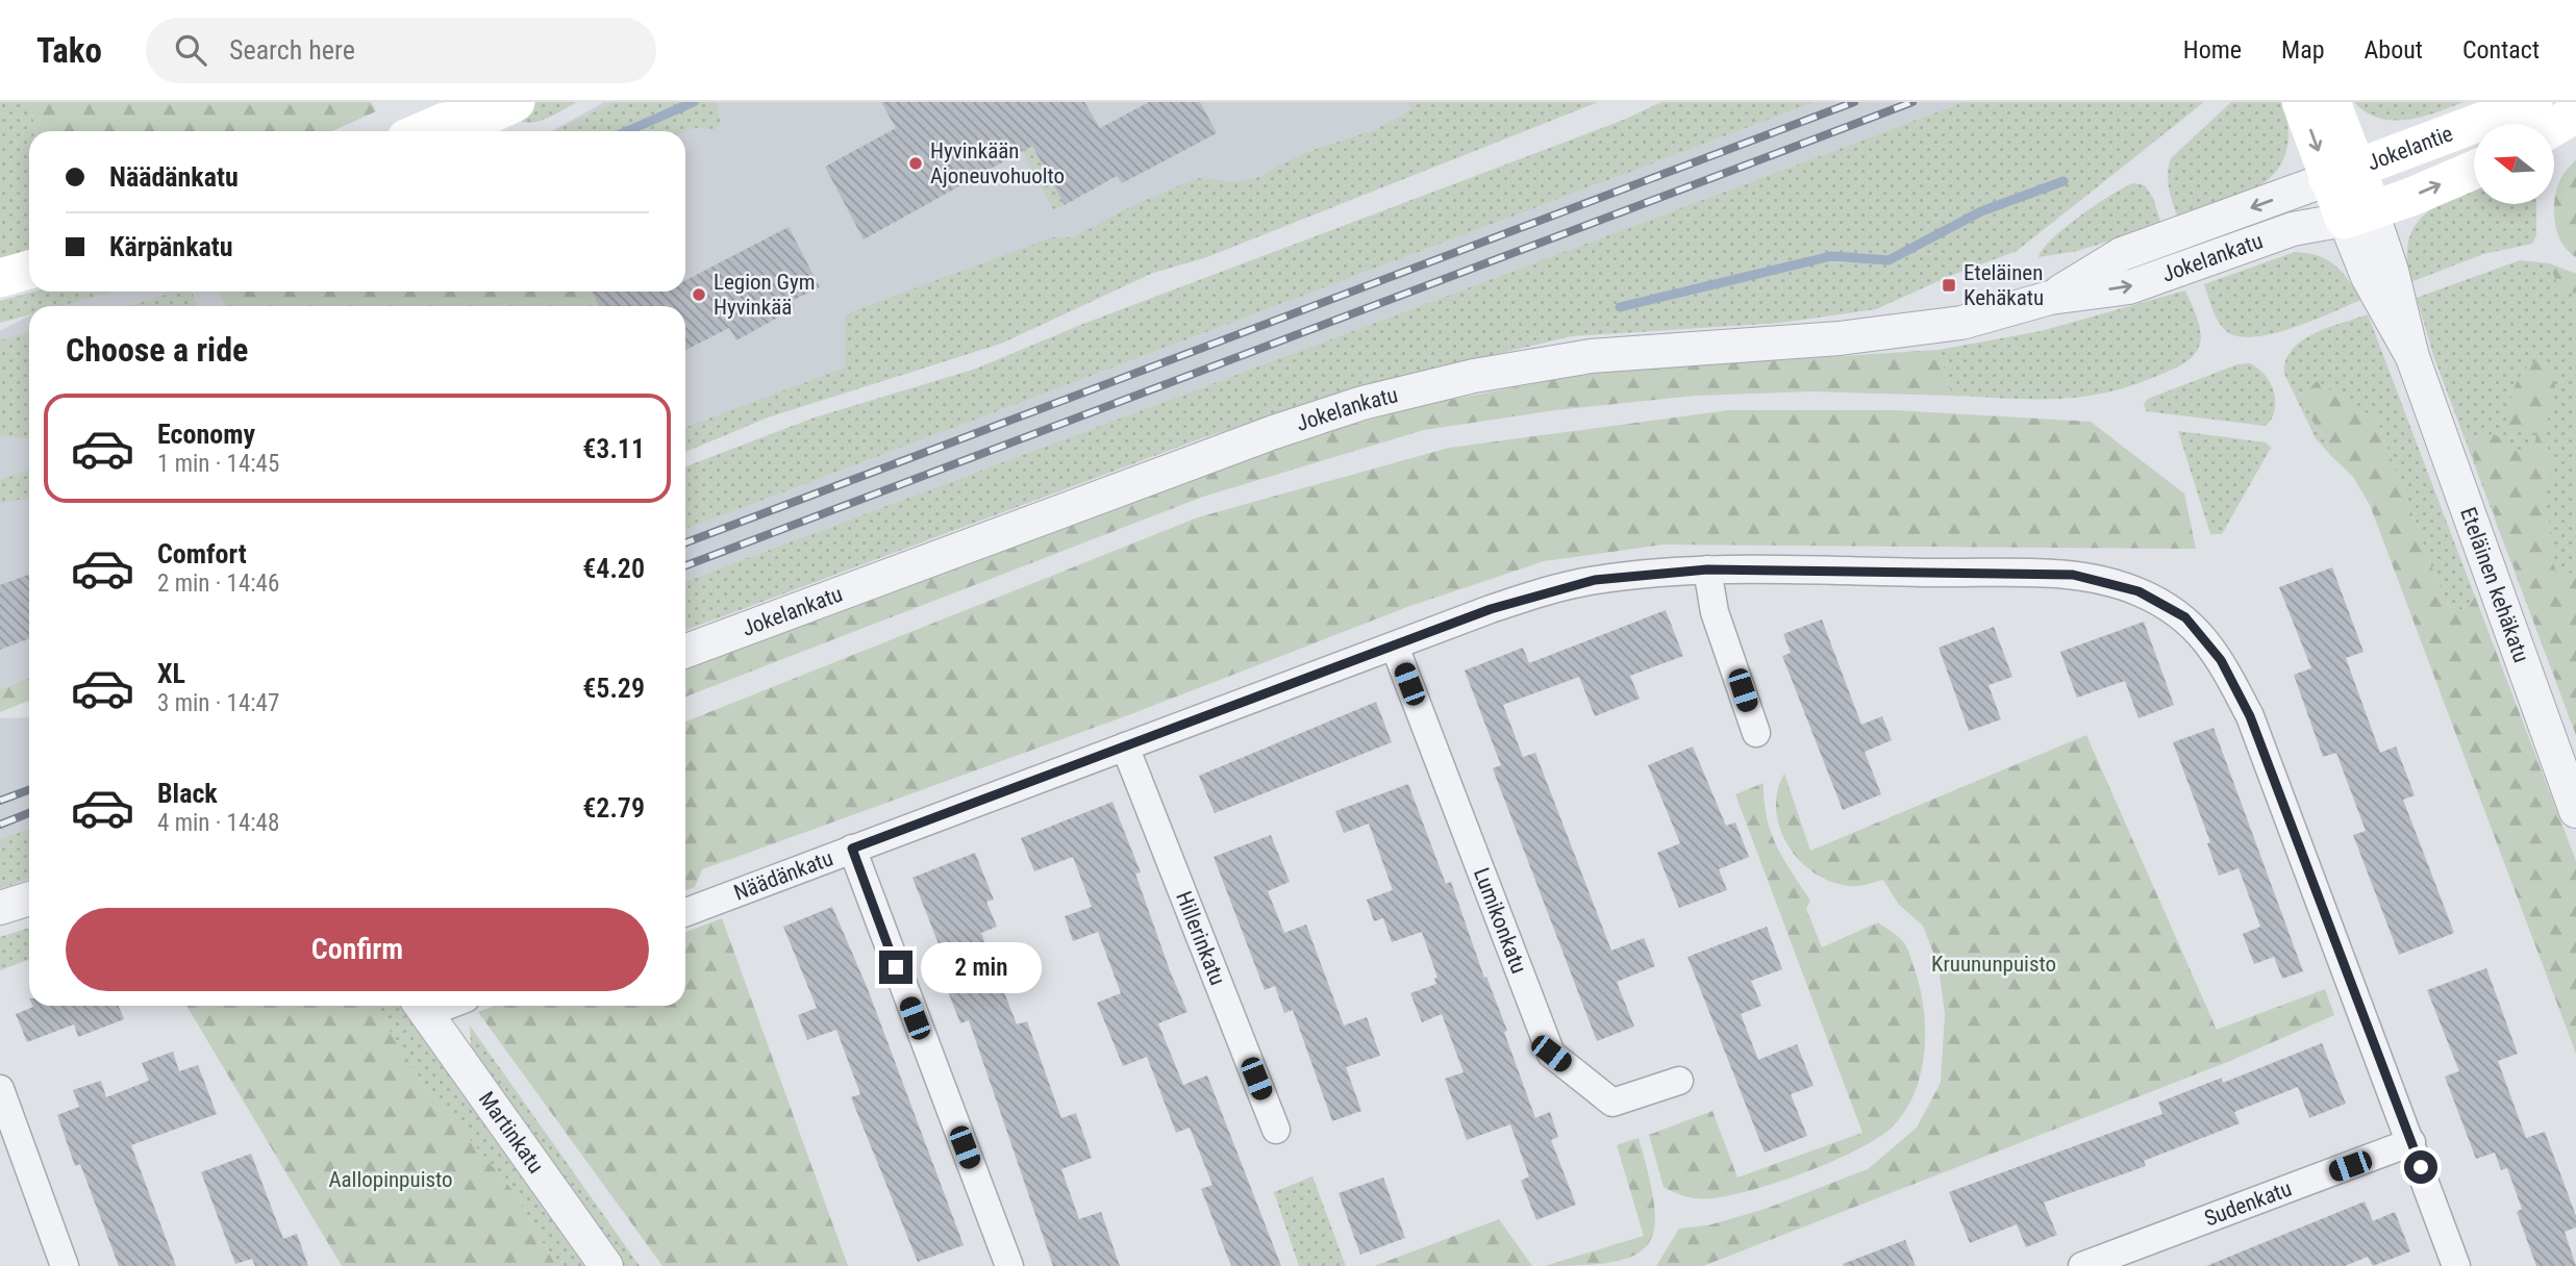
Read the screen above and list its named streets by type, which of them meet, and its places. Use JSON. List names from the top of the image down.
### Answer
{
  "streets": {
    "main road": ["Jokelantie", "Eteläinen kehäkatu"],
    "street": [
      "Jokelankatu",
      "Näädänkatu",
      "Lumikonkatu",
      "Hillerinkatu",
      "Martinkatu",
      "Sudenkatu"
    ]
  },
  "crossings": [
    ["Jokelantie", "Jokelankatu"],
    ["Jokelantie", "Eteläinen kehäkatu"],
    ["Jokelankatu", "Eteläinen kehäkatu"],
    ["Näädänkatu", "Lumikonkatu"],
    ["Näädänkatu", "Hillerinkatu"],
    ["Näädänkatu", "Sudenkatu"]
  ],
  "parks": ["Kruununpuisto", "Aallopinpuisto"],
  "places": {
    "other": ["Hyvinkään Ajoneuvohuolto", "Legion Gym Hyvinkää"],
    "transit": ["Eteläinen Kehäkatu"]
  },
  "north": "left",
  "page": {
    "header": "Tako",
    "search": "Search here",
    "nav": [
      "Home",
      "Map",
      "About",
      "Contact"
    ],
    "banner": ["Näädänkatu", "Kärpänkatu"],
    "heading": "Choose a ride",
    "list": [
      {
        "name": "Economy",
        "note": "1 min · 14:45",
        "value": "€3.11"
      },
      {
        "name": "Comfort",
        "note": "2 min · 14:46",
        "value": "€4.20"
      },
      {
        "name": "XL",
        "note": "3 min · 14:47",
        "value": "€5.29"
      },
      {
        "name": "Black",
        "note": "4 min · 14:48",
        "value": "€2.79"
      }
    ],
    "buttons": "Confirm",
    "bubble": "2 min"
  }
}
